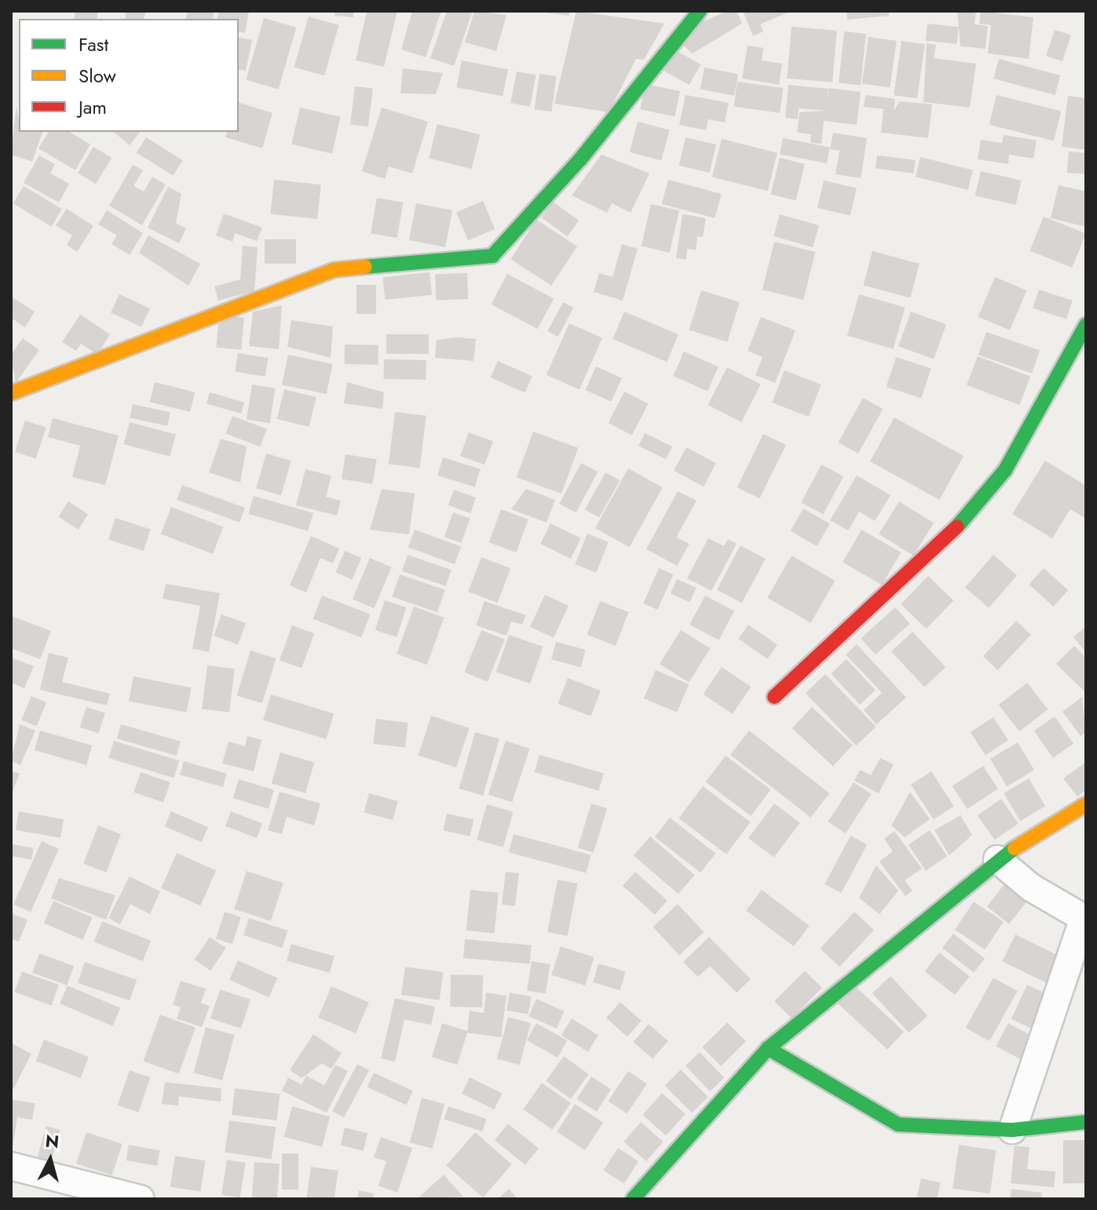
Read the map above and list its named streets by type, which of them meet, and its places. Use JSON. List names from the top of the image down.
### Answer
{
  "legend": ["Fast", "Slow", "Jam"],
  "north": "top"
}
